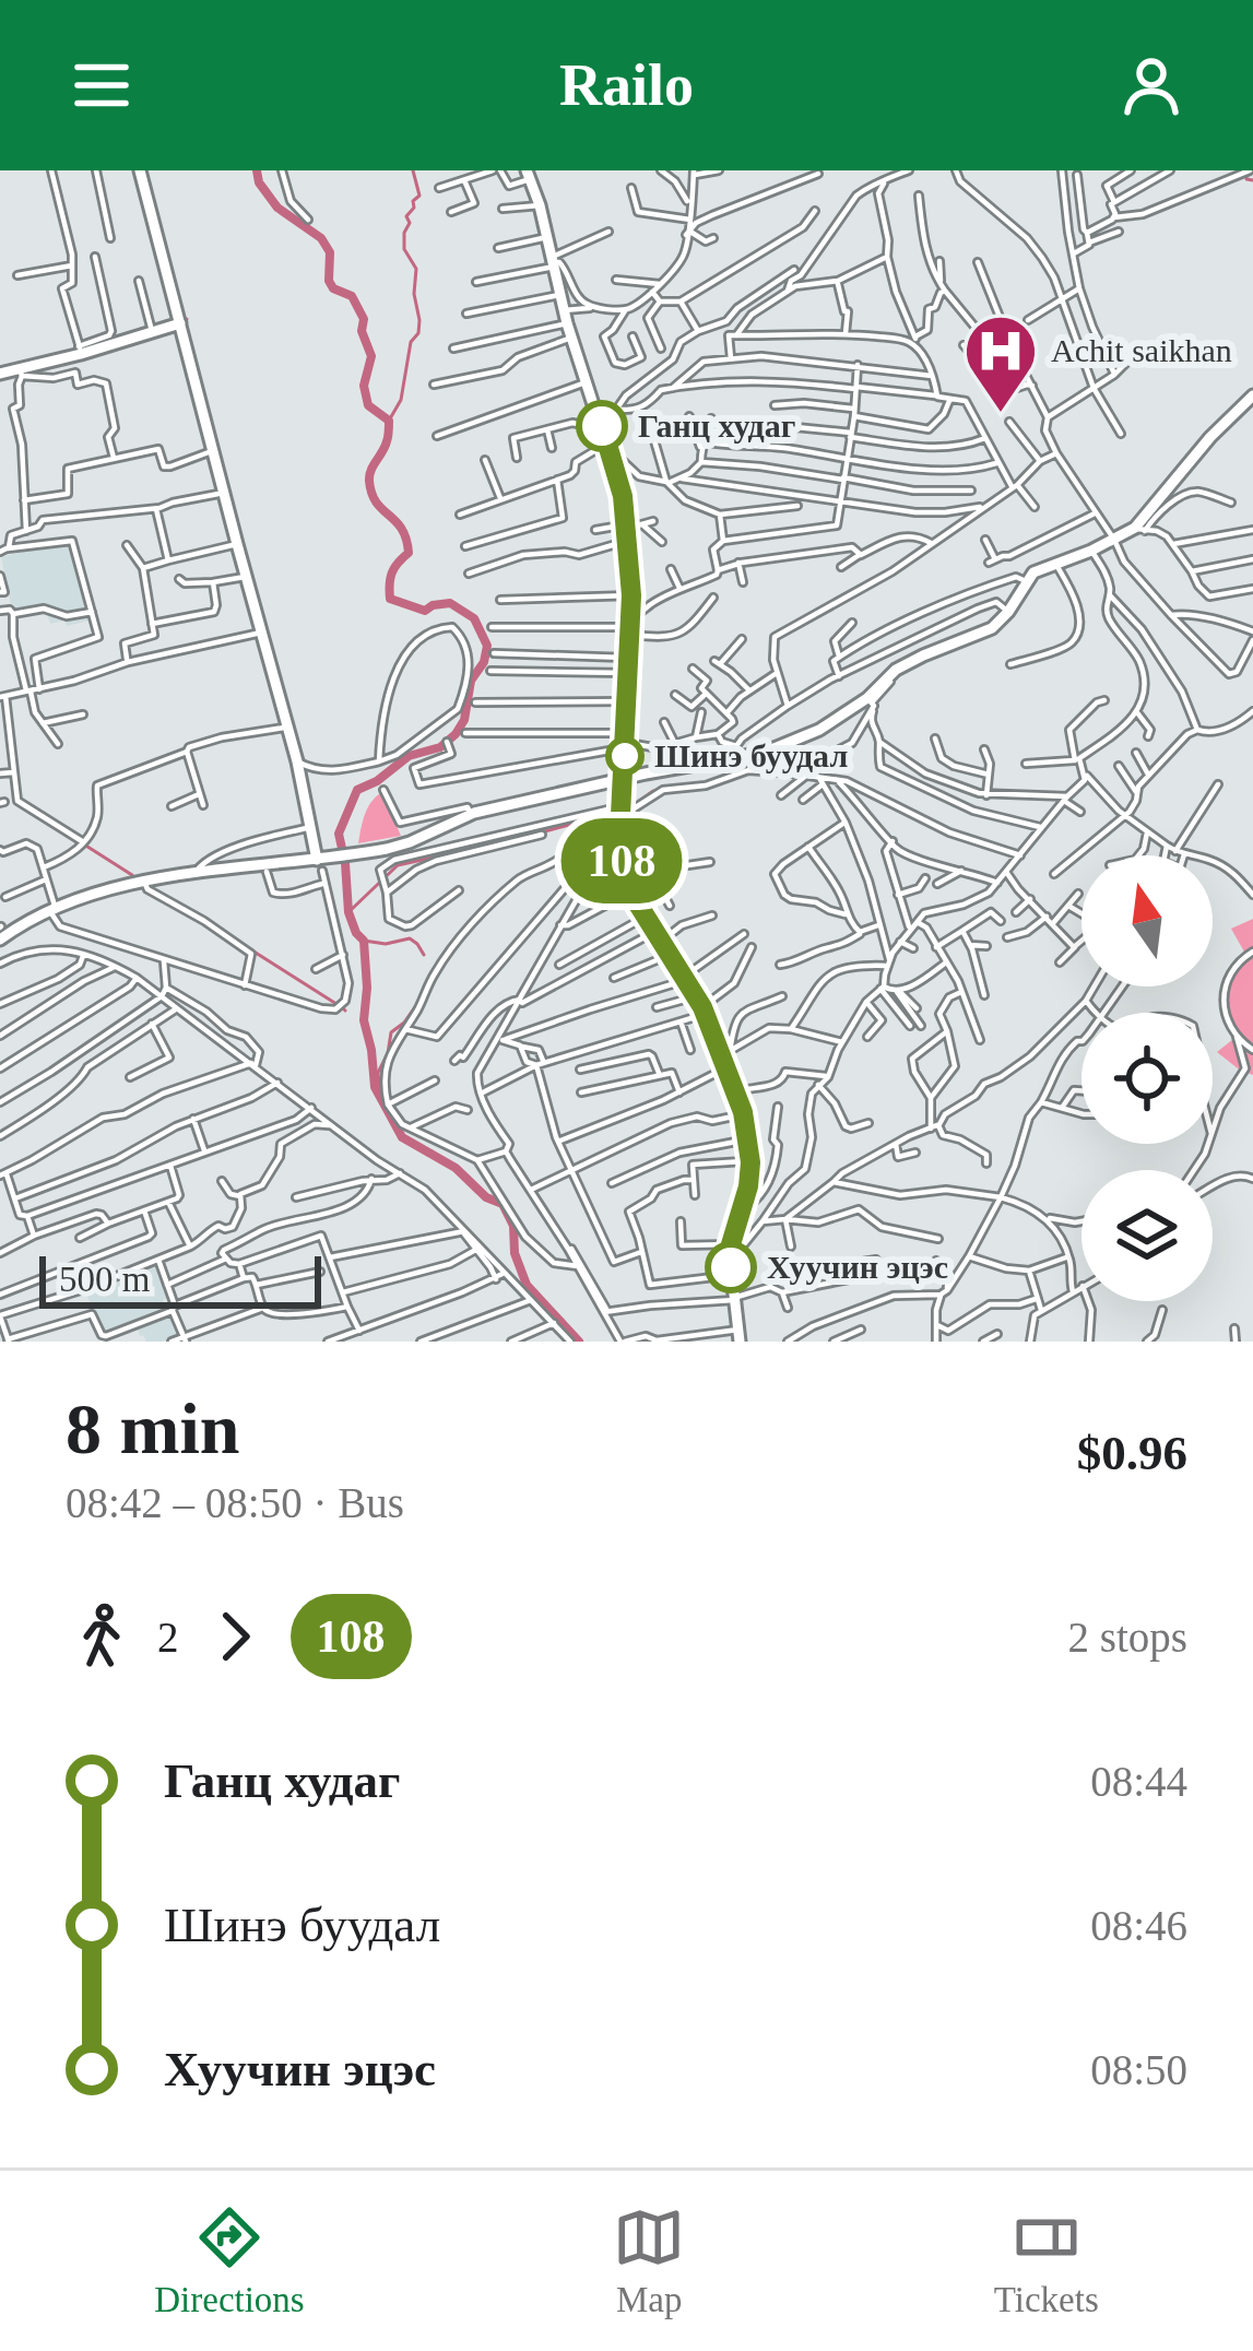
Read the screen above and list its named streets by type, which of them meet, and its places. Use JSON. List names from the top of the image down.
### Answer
{
  "places": {
    "hospital": ["Achit saikhan"],
    "other": ["Ганц худаг", "Шинэ буудал", "Хуучин эцэс"]
  },
  "lines": ["bus line 108"],
  "scale_bar": "500 m",
  "north": "top",
  "page": {
    "header": "Railo",
    "on_map": "108",
    "scale": "500 m",
    "heading": ["8 min", "08:42 – 08:50 · Bus", "$0.96"],
    "legs": ["2", "108", "2 stops"],
    "list": [
      {
        "name": "Ганц худаг",
        "value": "08:44"
      },
      {
        "name": "Шинэ буудал",
        "value": "08:46"
      },
      {
        "name": "Хуучин эцэс",
        "value": "08:50"
      }
    ],
    "tabs": ["Directions", "Map", "Tickets"]
  }
}
